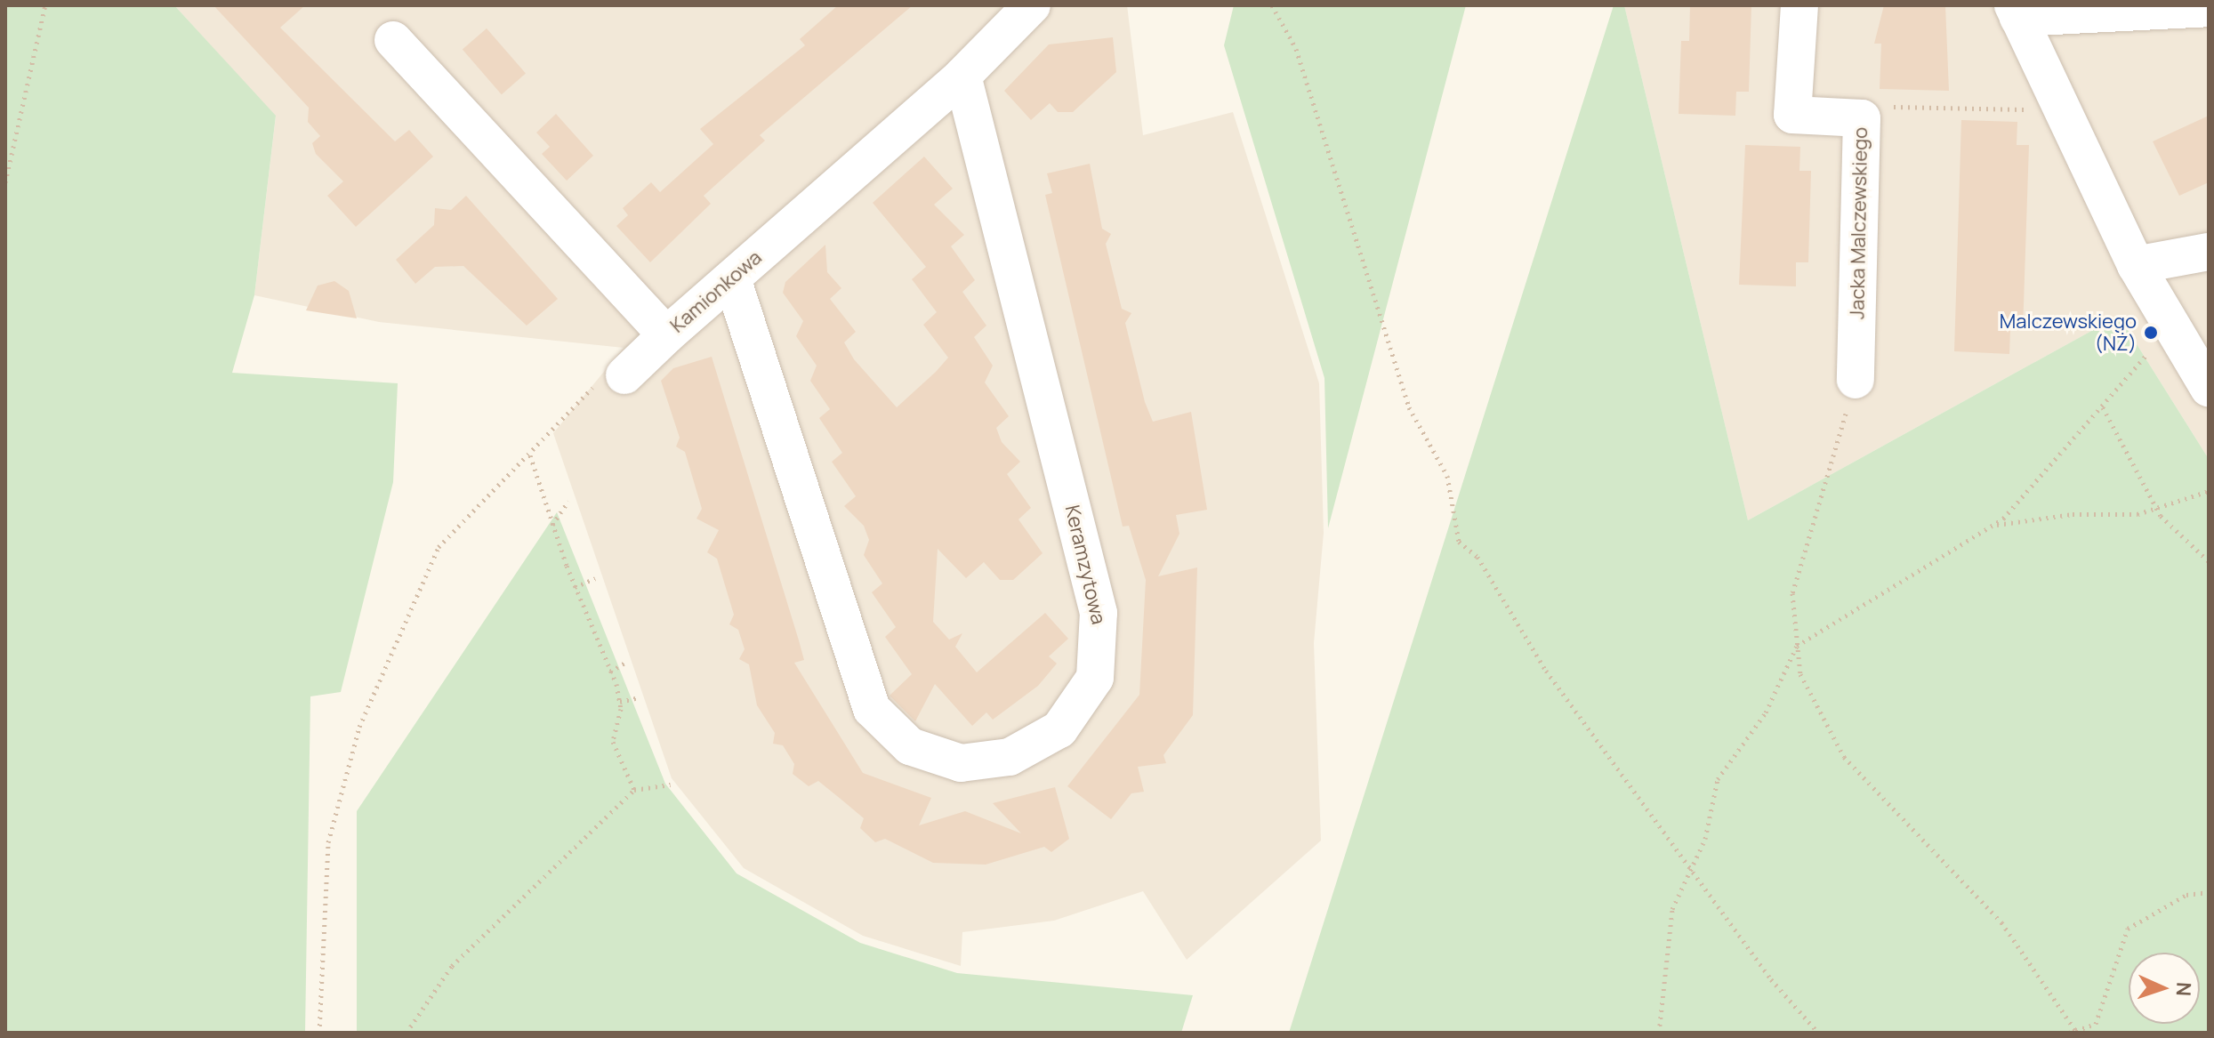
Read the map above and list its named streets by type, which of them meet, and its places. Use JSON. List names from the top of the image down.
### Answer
{
  "streets": {
    "street": ["Jacka Malczewskiego", "Kamionkowa", "Keramzytowa"]
  },
  "crossings": [
    ["Kamionkowa", "Keramzytowa"]
  ],
  "places": ["Malczewskiego (NŻ)"],
  "north": "right"
}
